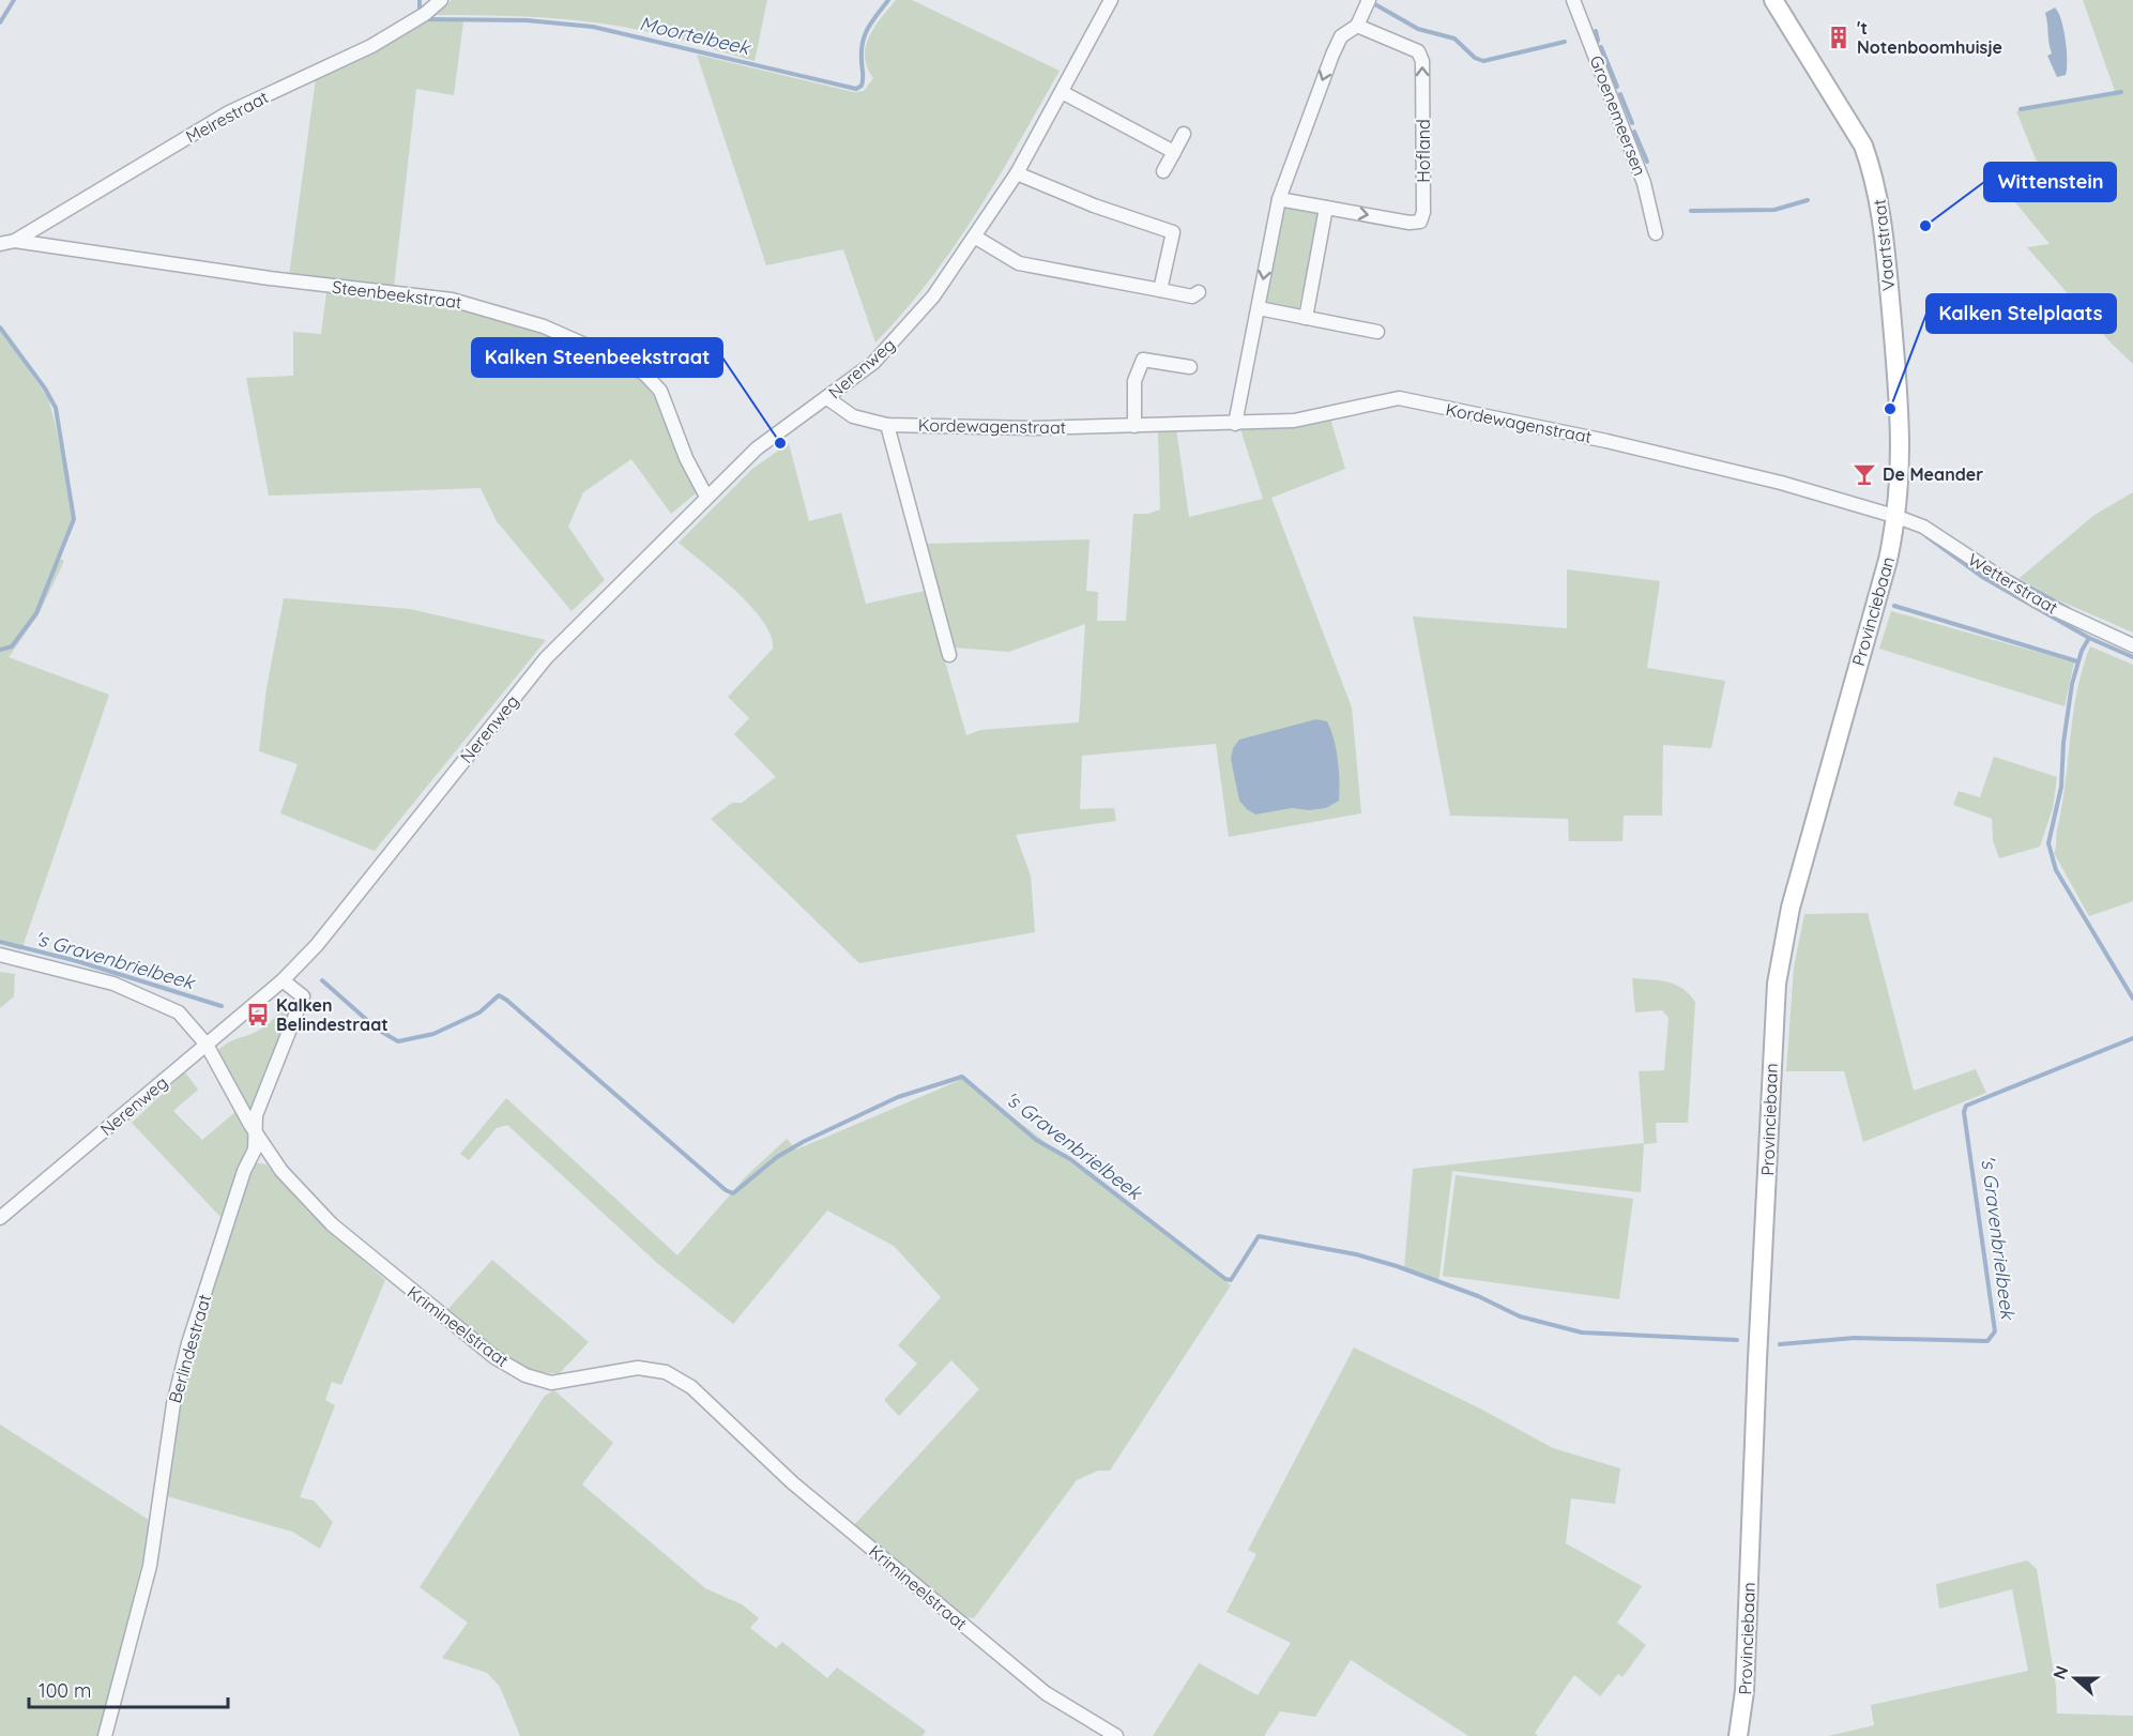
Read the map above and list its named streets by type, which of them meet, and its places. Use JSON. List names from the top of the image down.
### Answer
{
  "streets": {
    "main road": ["Vaartstraat", "Provinciebaan"],
    "street": [
      "Groenemeersen",
      "Meirestraat",
      "Hofland",
      "Steenbeekstraat",
      "Nerenweg",
      "Kordewagenstraat",
      "Wetterstraat",
      "Krimineelstraat",
      "Berlindestraat"
    ]
  },
  "crossings": [
    ["Meirestraat", "Steenbeekstraat"],
    ["Vaartstraat", "Kordewagenstraat"],
    ["Vaartstraat", "Wetterstraat"],
    ["Vaartstraat", "Provinciebaan"],
    ["Steenbeekstraat", "Nerenweg"],
    ["Nerenweg", "Kordewagenstraat"],
    ["Nerenweg", "Krimineelstraat"],
    ["Nerenweg", "Berlindestraat"],
    ["Kordewagenstraat", "Wetterstraat"],
    ["Kordewagenstraat", "Provinciebaan"],
    ["Wetterstraat", "Provinciebaan"],
    ["Krimineelstraat", "Berlindestraat"]
  ],
  "water": ["Moortelbeek", "'s Gravenbrielbeek"],
  "places": {
    "building": ["'t Notenboomhuisje"],
    "other": ["Wittenstein", "Kalken Stelplaats", "Kalken Steenbeekstraat"],
    "bar": ["De Meander"],
    "bus stop": ["Kalken Belindestraat"]
  },
  "scale_bar": "100 m",
  "north": "left"
}
